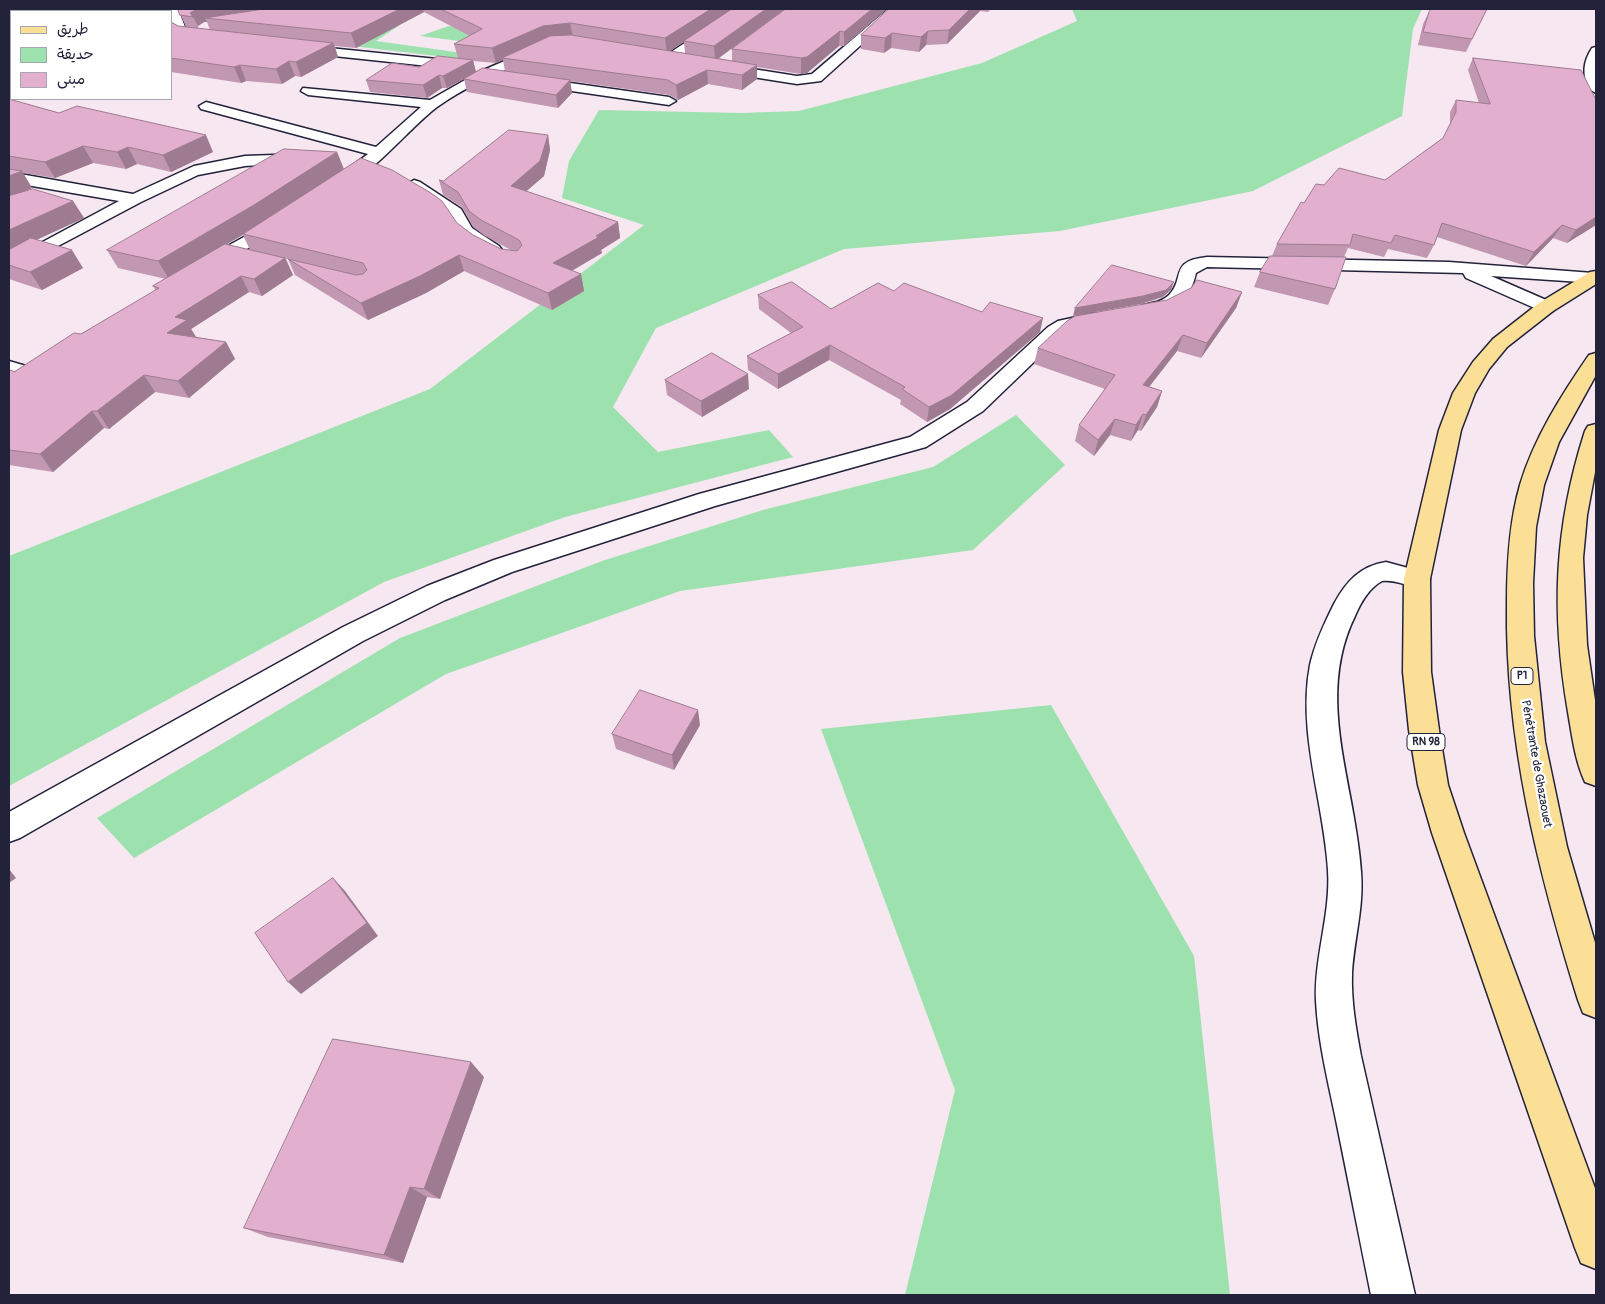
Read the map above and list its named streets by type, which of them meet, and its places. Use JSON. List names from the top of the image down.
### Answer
{
  "streets": {
    "main road": ["P1", "RN 98", "Pénétrante de Ghazaouet"]
  },
  "legend": ["طريق", "حديقة", "مبنى"]
}
